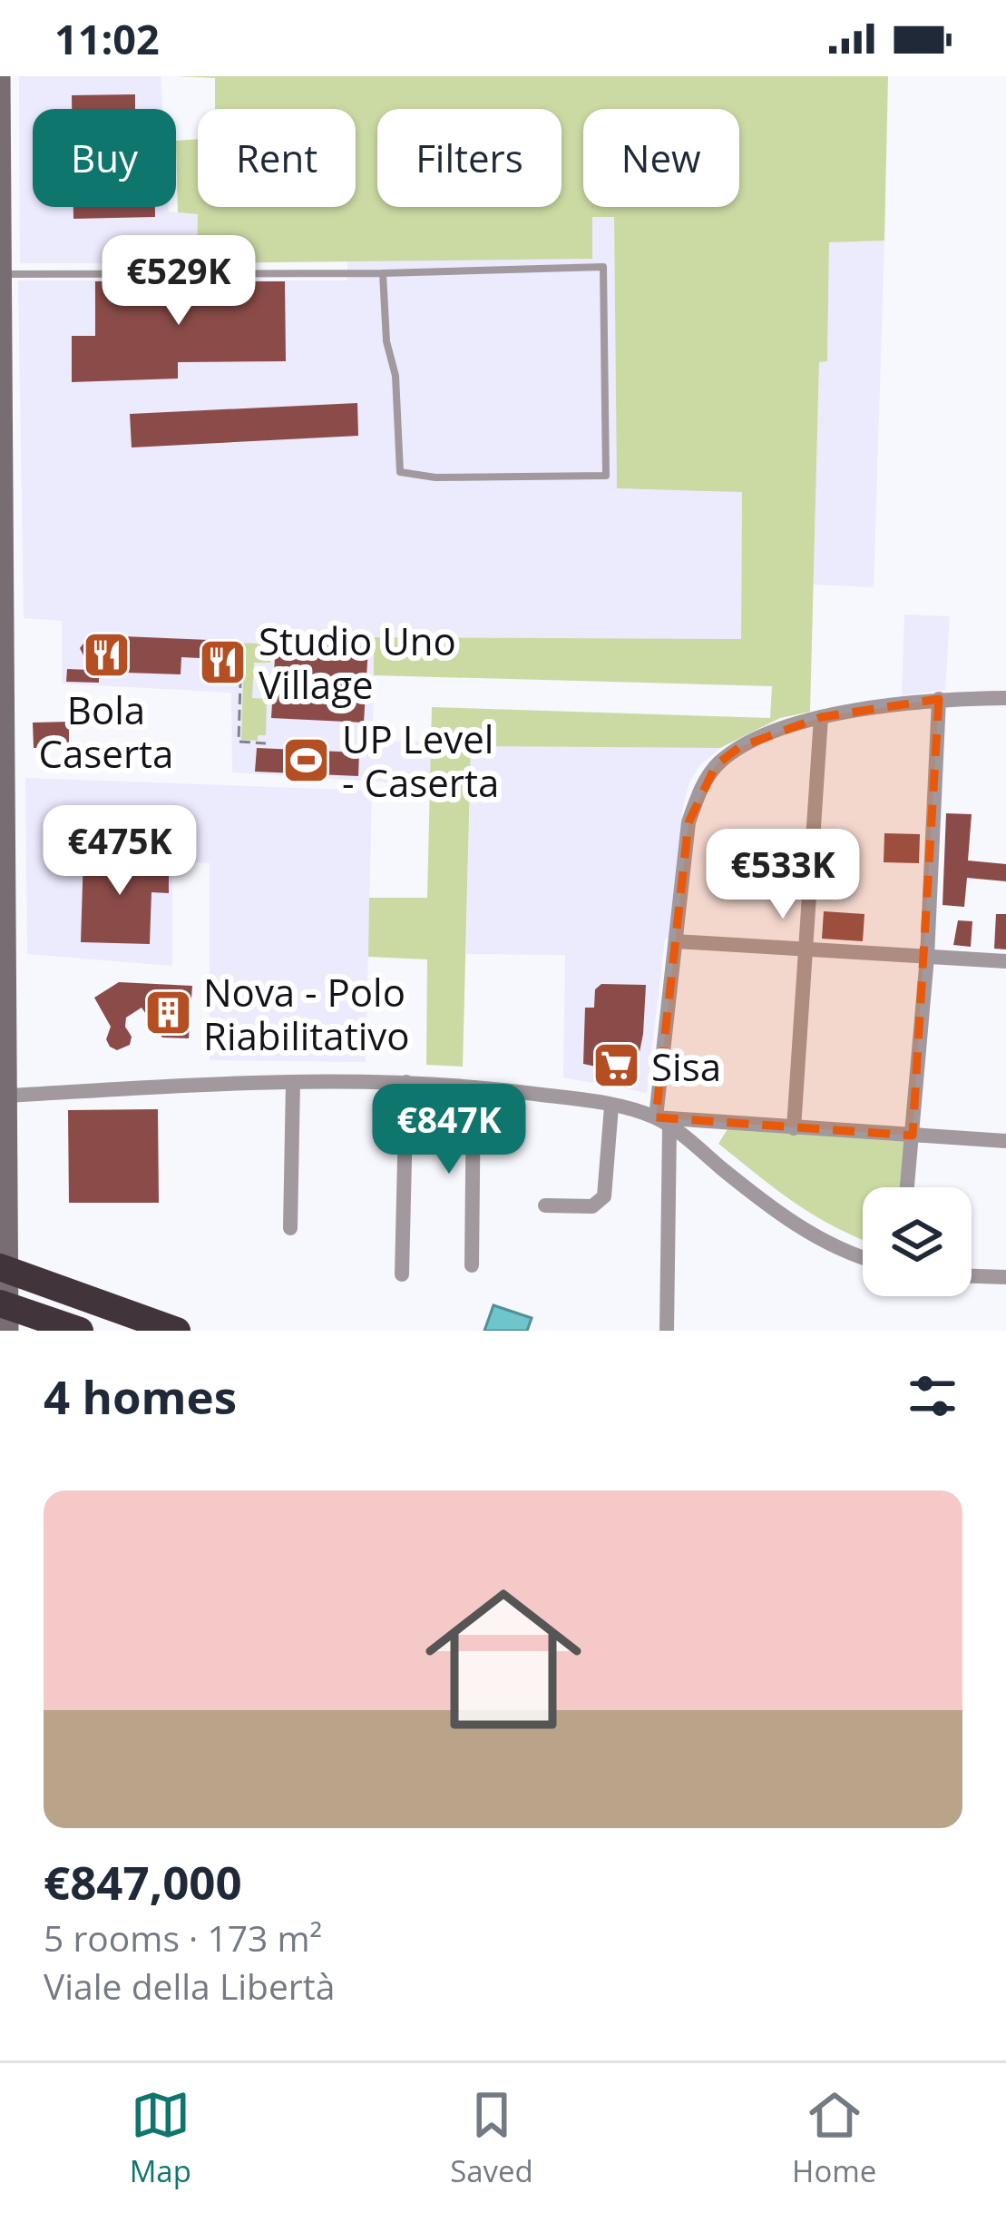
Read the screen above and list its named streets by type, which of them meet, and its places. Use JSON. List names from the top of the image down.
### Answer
{
  "places": {
    "restaurant": ["Bola Caserta", "Studio Uno Village"],
    "sports": ["UP Level - Caserta"],
    "building": ["Nova - Polo Riabilitativo"],
    "supermarket": ["Sisa"]
  },
  "page": {
    "status": "11:02",
    "chip": [
      "Buy",
      "Rent",
      "Filters",
      "New"
    ],
    "price": [
      "€529K",
      "€475K",
      "€533K",
      "€847K"
    ],
    "heading": "4 homes",
    "list": [
      {
        "name": "€847,000",
        "note": "5 rooms · 173 m² · Viale della Libertà"
      }
    ],
    "tabs": ["Map", "Saved", "Home"]
  }
}
